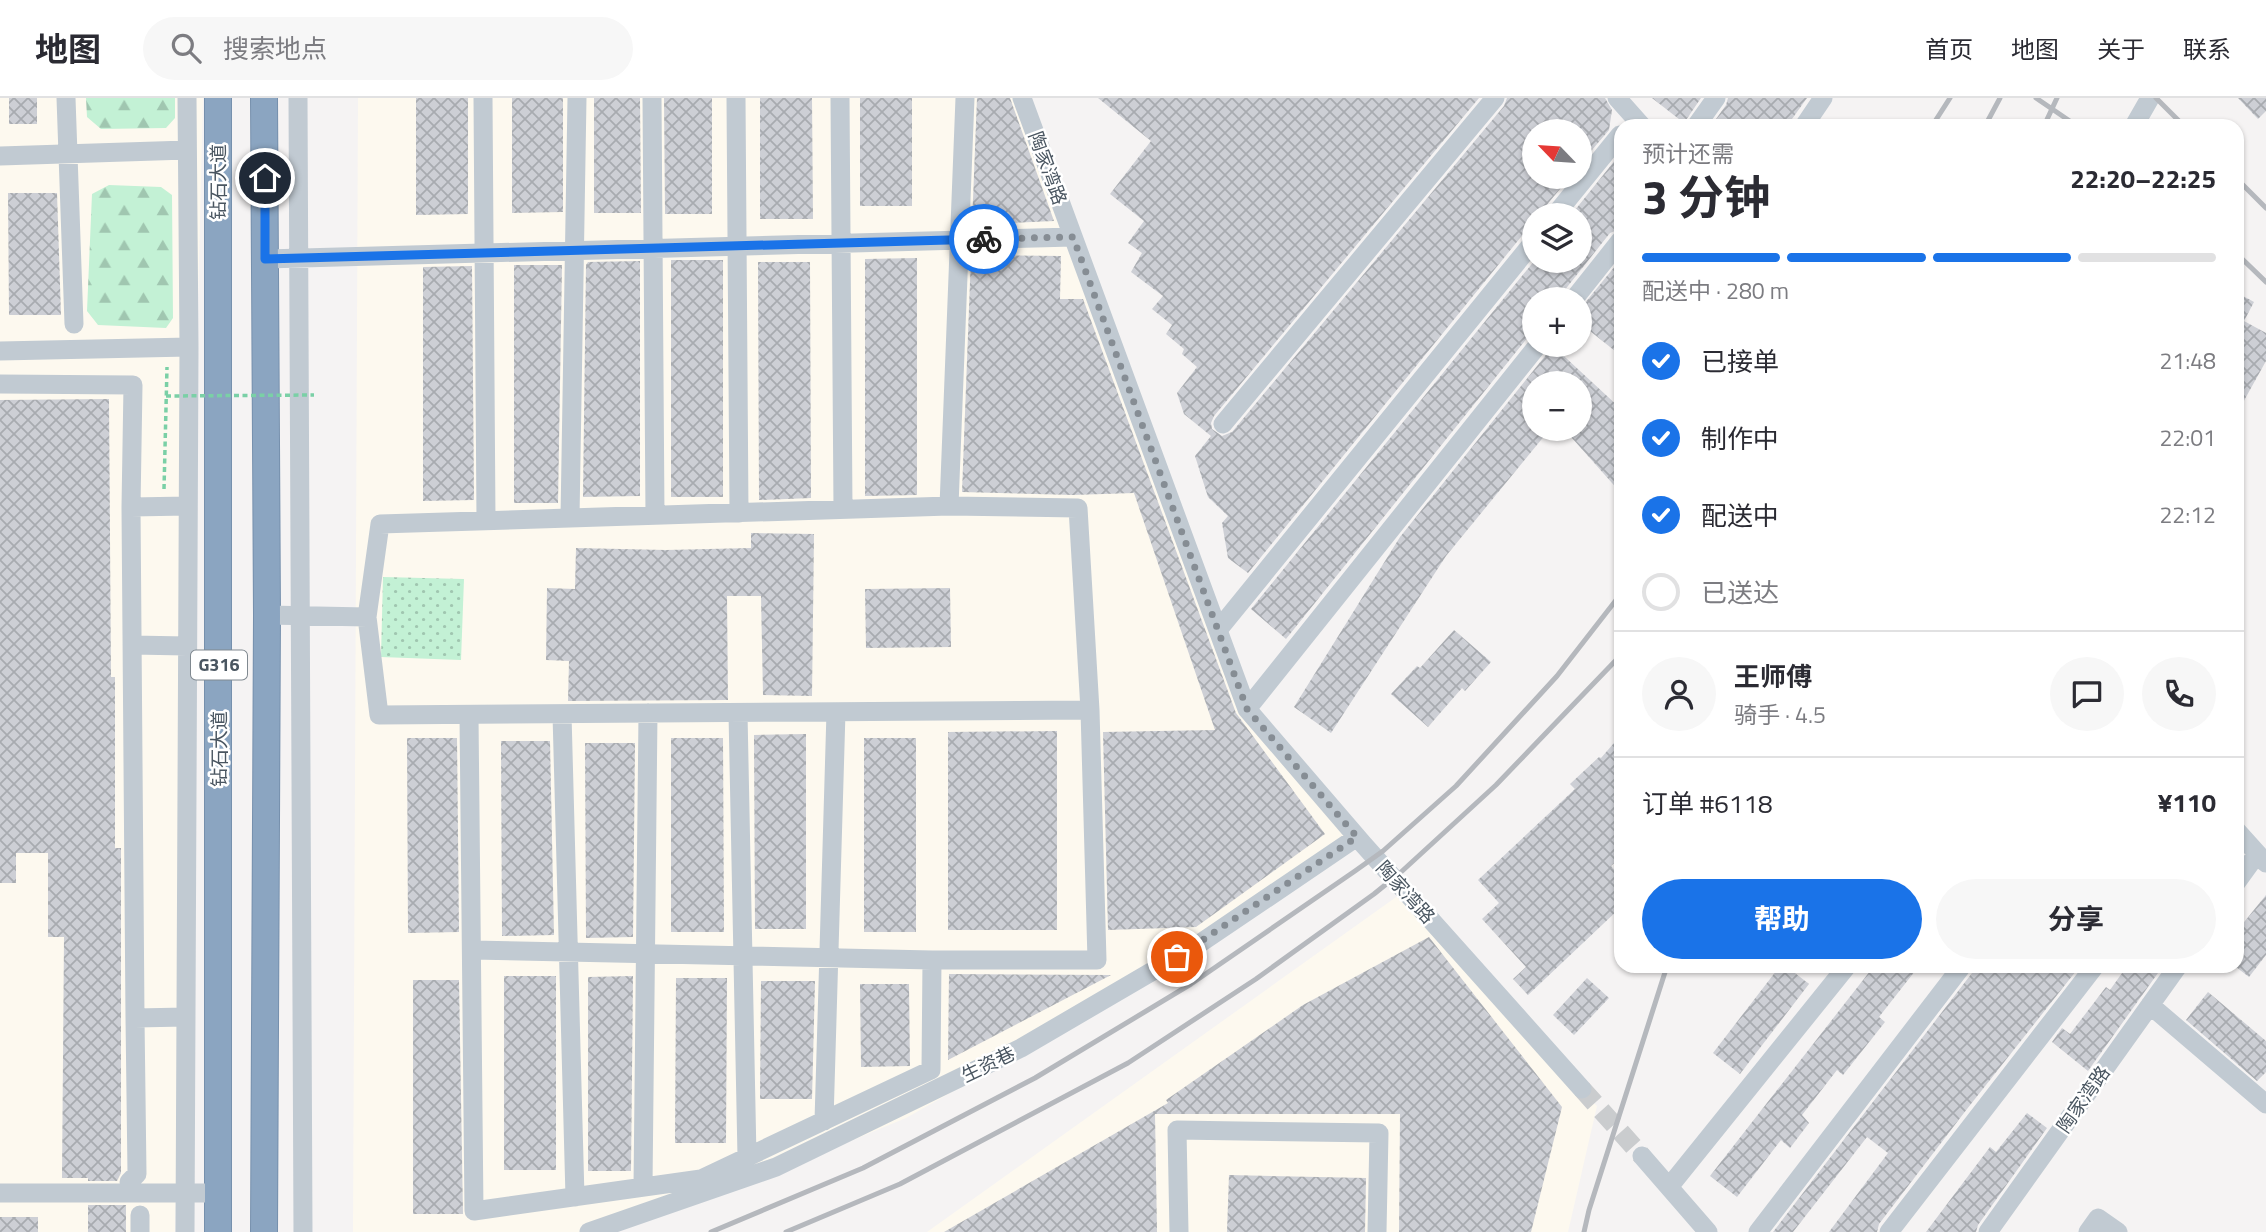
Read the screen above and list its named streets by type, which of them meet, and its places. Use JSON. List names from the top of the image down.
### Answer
{
  "streets": {
    "highway": ["钻石大道", "G316"],
    "street": ["陶家湾路", "生资巷"]
  },
  "crossings": [
    ["陶家湾路", "生资巷"]
  ],
  "north": "top left",
  "page": {
    "header": "地图",
    "search": "搜索地点",
    "nav": [
      "首页",
      "地图",
      "关于",
      "联系"
    ],
    "map_buttons": ["+", "−"],
    "heading": ["3 分钟", "预计还需", "22:20–22:25"],
    "panel": [
      "王师傅",
      "骑手 · 4.5",
      "订单 #6118",
      "¥110"
    ],
    "bar": "配送中 · 280 m",
    "list": [
      ["已接单", "21:48"],
      ["制作中", "22:01"],
      ["配送中", "22:12"],
      "已送达"
    ],
    "buttons": ["帮助", "分享"]
  }
}
